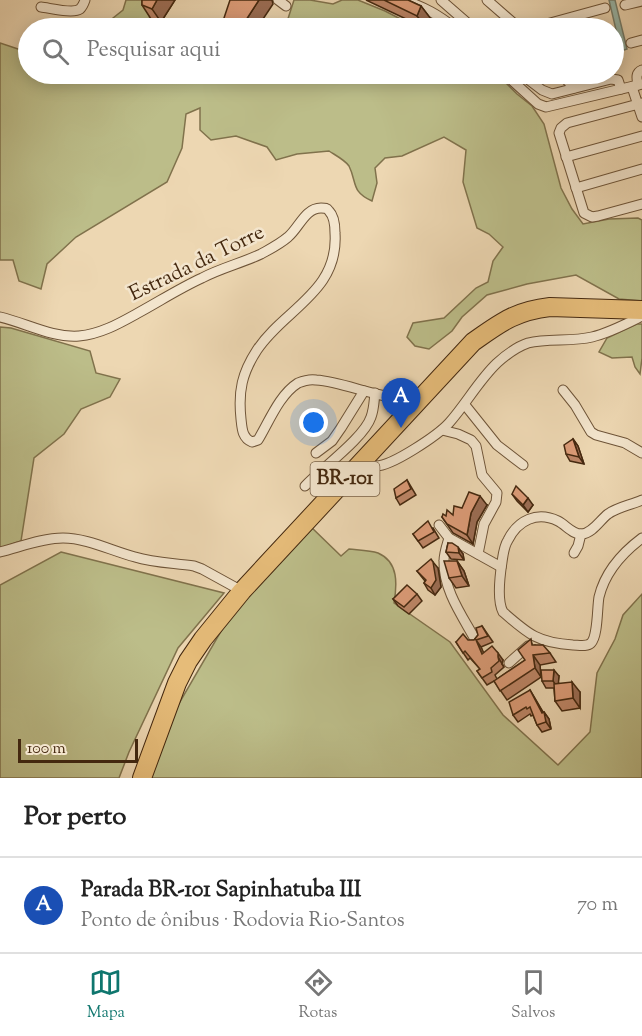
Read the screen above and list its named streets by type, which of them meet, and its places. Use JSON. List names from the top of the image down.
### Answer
{
  "streets": {
    "highway": ["BR-101"],
    "street": ["Estrada da Torre"]
  },
  "crossings": [
    ["Estrada da Torre", "BR-101"]
  ],
  "scale_bar": "100 m",
  "page": {
    "search": "Pesquisar aqui",
    "pins": "A",
    "scale": "100 m",
    "heading": "Por perto",
    "list": [
      {
        "mark": "A",
        "name": "Parada BR-101 Sapinhatuba III",
        "note": "Ponto de ônibus · Rodovia Rio-Santos",
        "value": "70 m"
      }
    ],
    "nav": ["Mapa", "Rotas", "Salvos"]
  }
}
